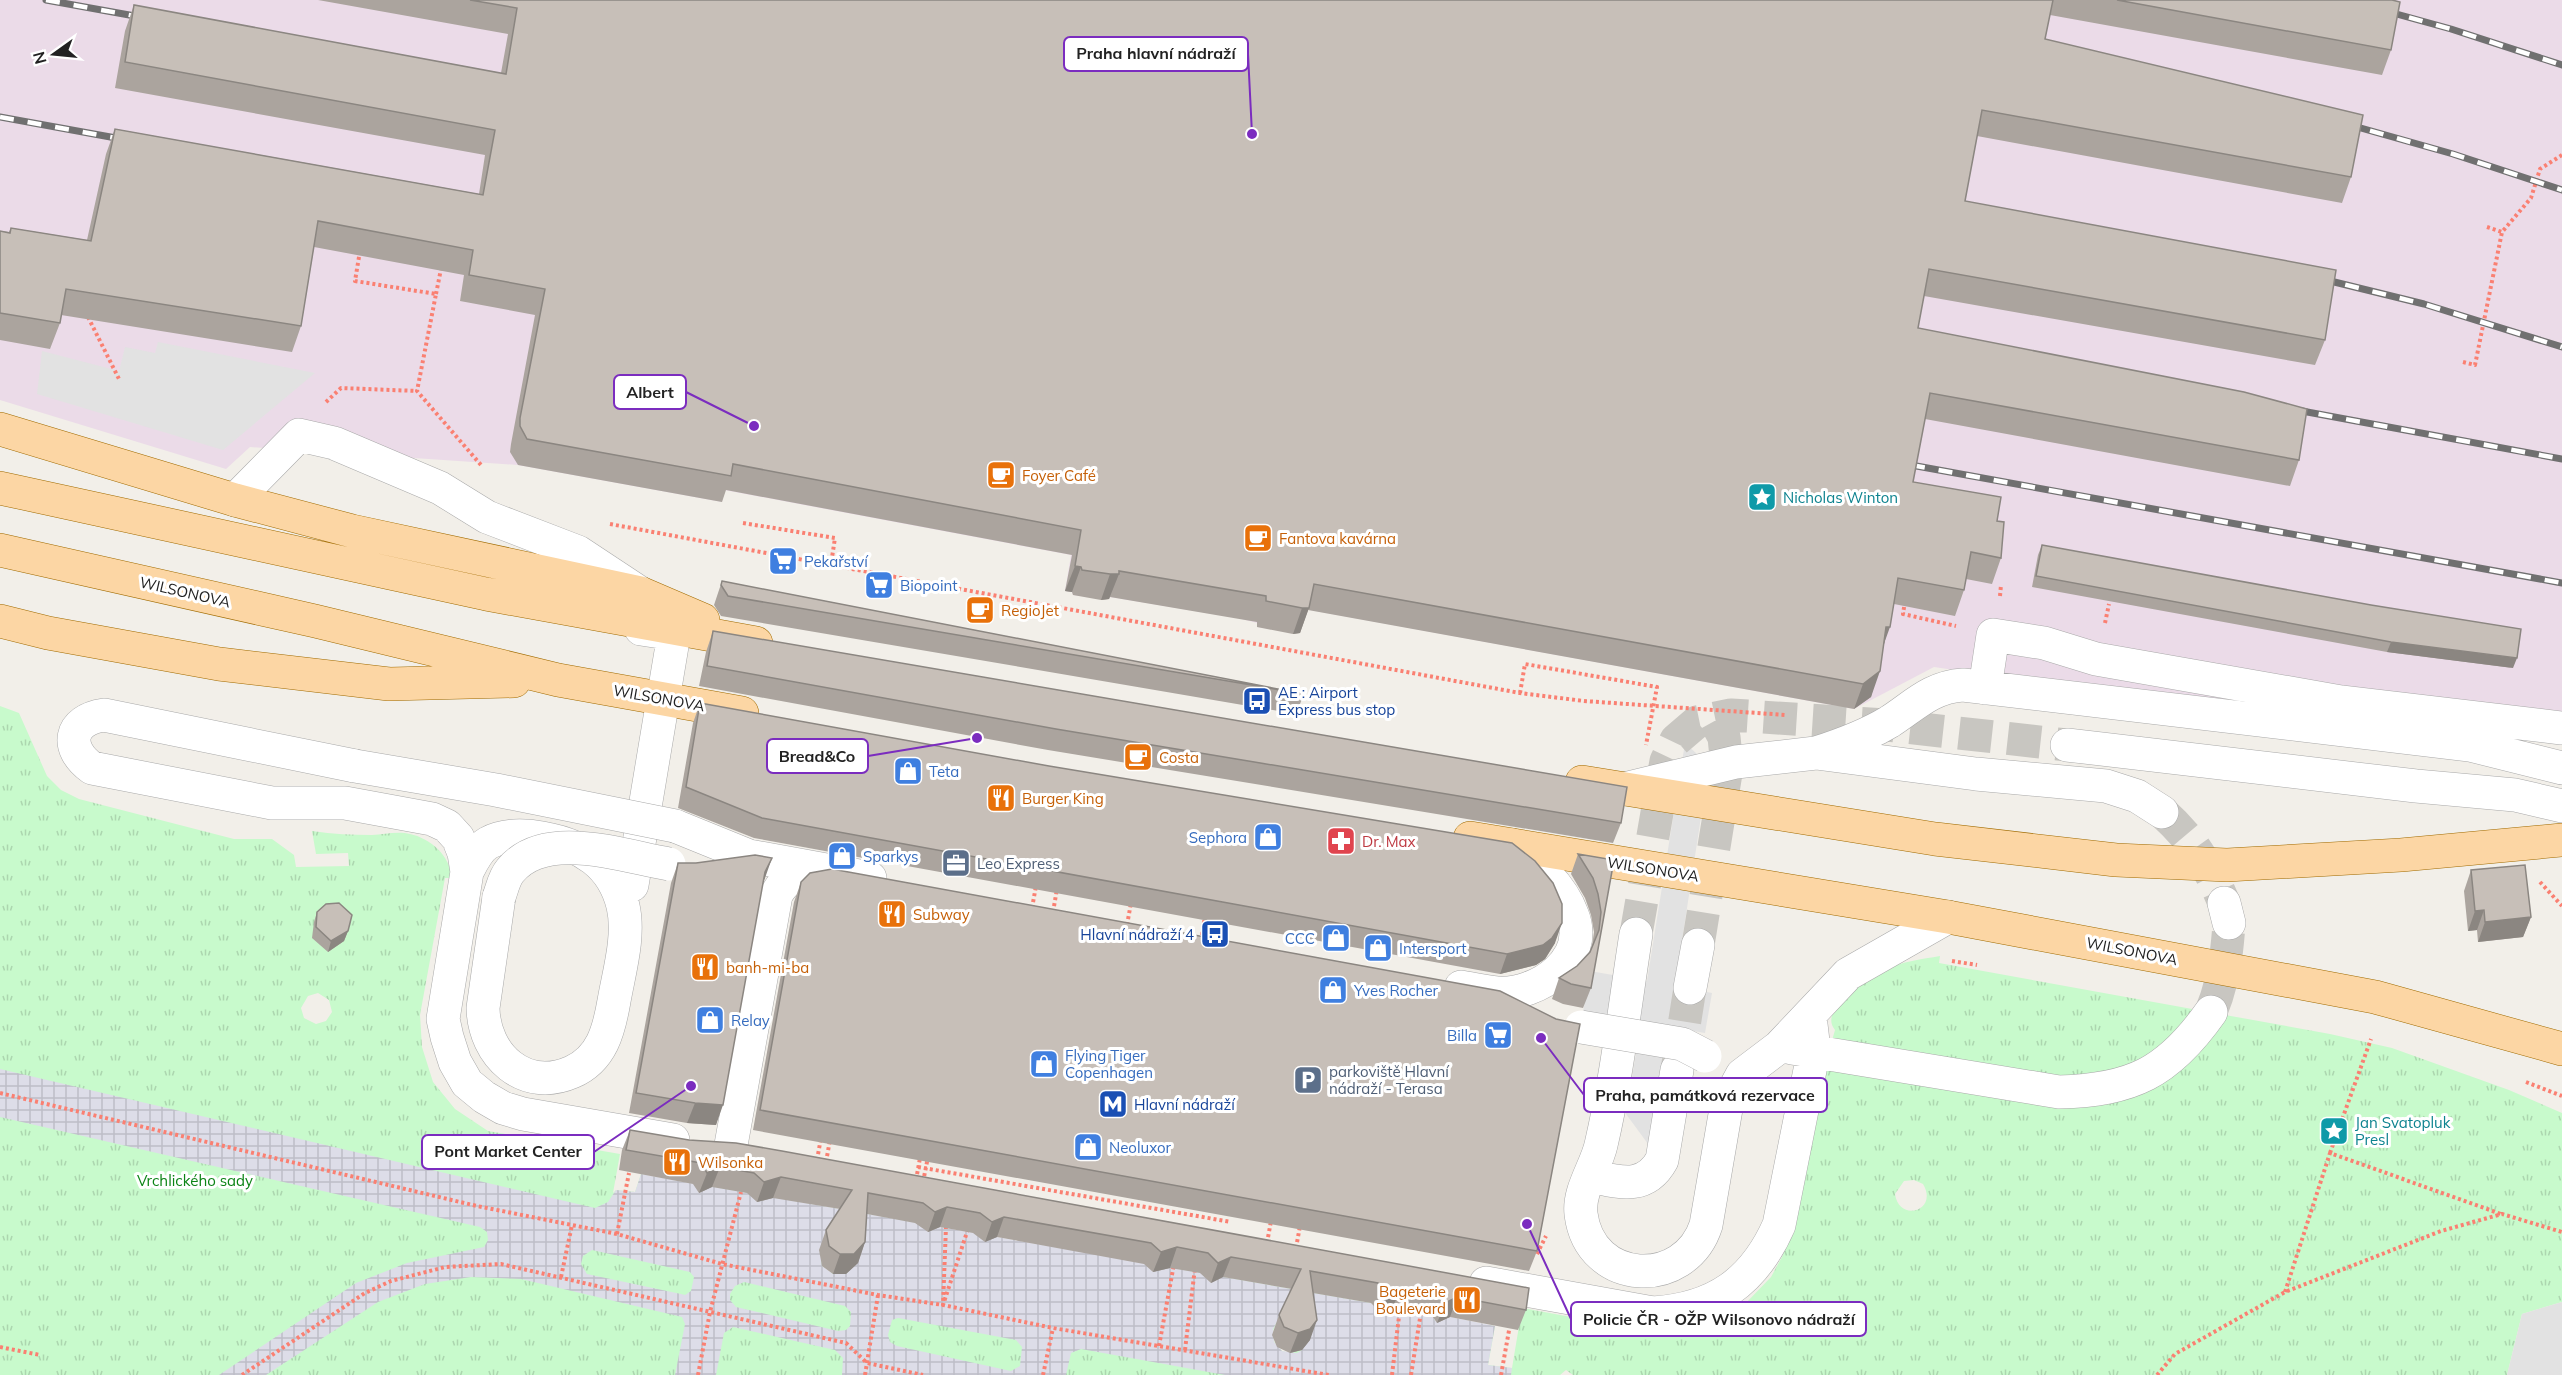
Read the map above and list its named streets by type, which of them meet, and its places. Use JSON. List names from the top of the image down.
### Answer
{
  "streets": {
    "main road": ["WILSONOVA"]
  },
  "parks": ["Vrchlického sady"],
  "places": {
    "other": [
      "Praha hlavní nádraží",
      "Albert",
      "Bread&Co",
      "Praha, památková rezervace",
      "Pont Market Center",
      "Policie ČR - OŽP Wilsonovo nádraží"
    ],
    "cafe": [
      "Foyer Café",
      "Fantova kavárna",
      "RegioJet",
      "Costa"
    ],
    "place": ["Nicholas Winton", "Jan Svatopluk Presl"],
    "supermarket": ["Pekařství", "Biopoint", "Billa"],
    "bus stop": ["AE : Airport Express bus stop", "Hlavní nádraží 4"],
    "shop": [
      "Teta",
      "Sephora",
      "Sparkys",
      "CCC",
      "Intersport",
      "Yves Rocher",
      "Relay",
      "Flying Tiger Copenhagen",
      "Neoluxor"
    ],
    "restaurant": [
      "Burger King",
      "Subway",
      "banh-mi-ba",
      "Wilsonka",
      "Bageterie Boulevard"
    ],
    "pharmacy": ["Dr. Max"],
    "office": ["Leo Express"],
    "parking": ["parkoviště Hlavní nádraží - Terasa"],
    "metro station": ["Hlavní nádraží"]
  },
  "north": "left"
}
